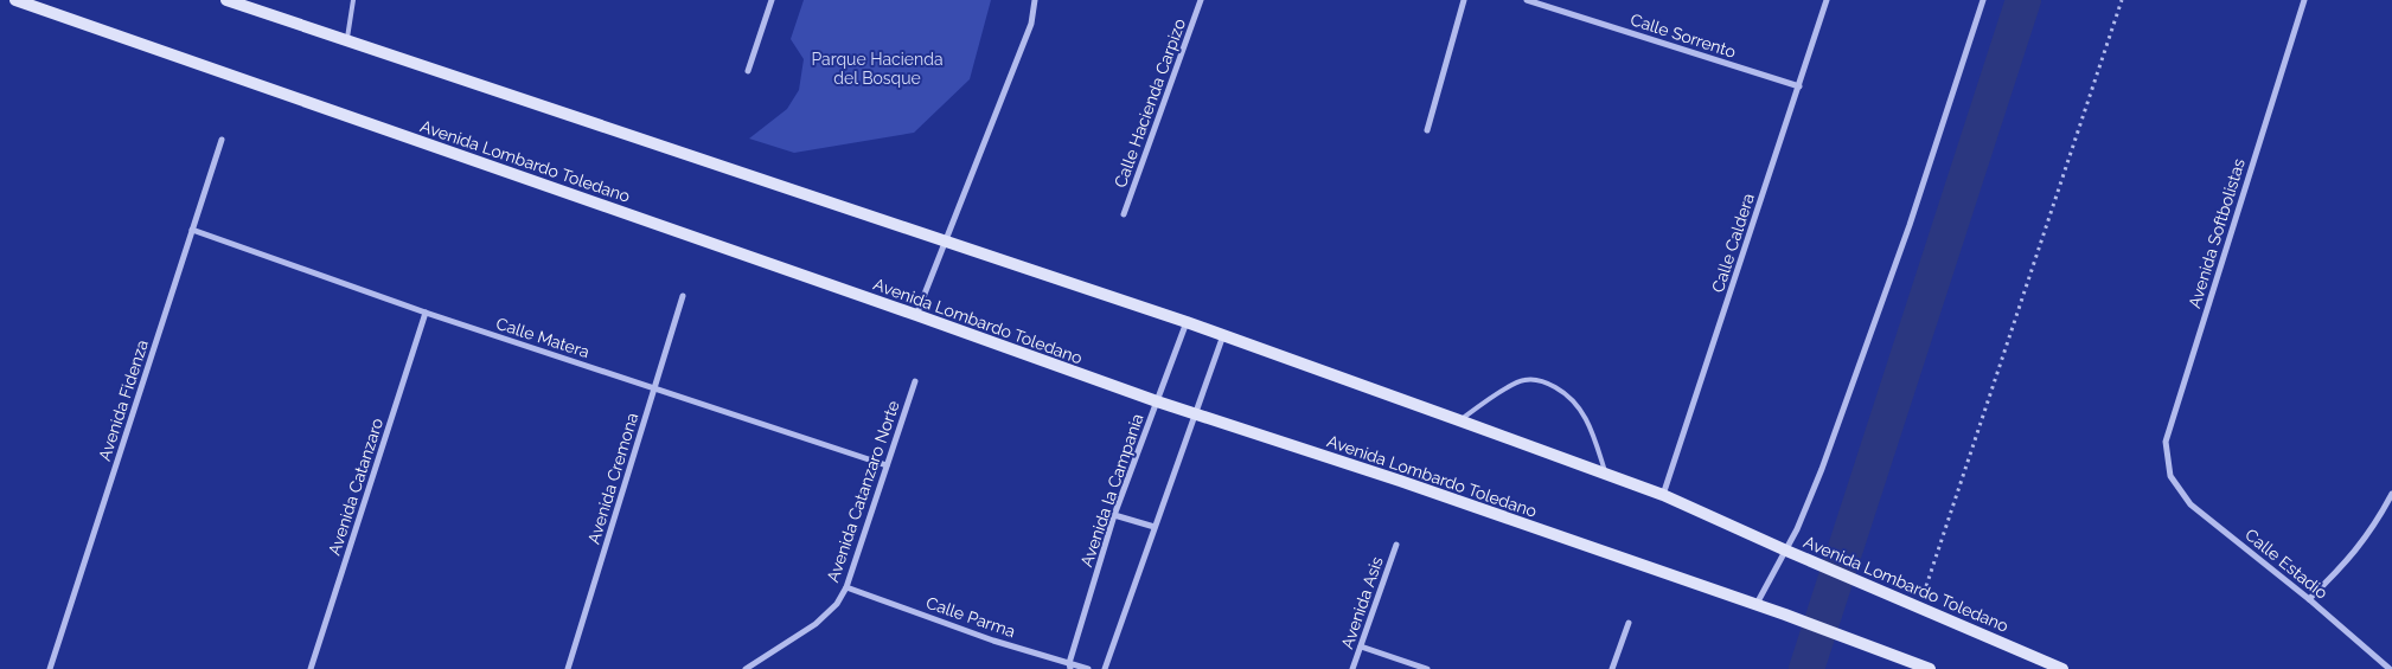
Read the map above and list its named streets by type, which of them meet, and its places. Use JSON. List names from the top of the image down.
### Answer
{
  "streets": {
    "main road": ["Avenida Lombardo Toledano"],
    "street": [
      "Calle Sorrento",
      "Calle Hacienda Carpizo",
      "Avenida Softbolistas",
      "Calle Caldera",
      "Calle Matera",
      "Avenida Fidenza",
      "Avenida Cremona",
      "Avenida Catanzaro",
      "Avenida la Campania",
      "Avenida Catanzaro Norte",
      "Calle Estadio",
      "Avenida Asis",
      "Calle Parma"
    ]
  },
  "crossings": [
    ["Calle Sorrento", "Calle Caldera"],
    ["Avenida Lombardo Toledano", "Calle Caldera"],
    ["Avenida Lombardo Toledano", "Avenida la Campania"],
    ["Avenida Softbolistas", "Calle Estadio"],
    ["Calle Matera", "Avenida Fidenza"],
    ["Calle Matera", "Avenida Cremona"],
    ["Calle Matera", "Avenida Catanzaro"],
    ["Calle Matera", "Avenida Catanzaro Norte"],
    ["Avenida la Campania", "Calle Parma"],
    ["Avenida Catanzaro Norte", "Calle Parma"]
  ],
  "parks": ["Parque Hacienda del Bosque"]
}
